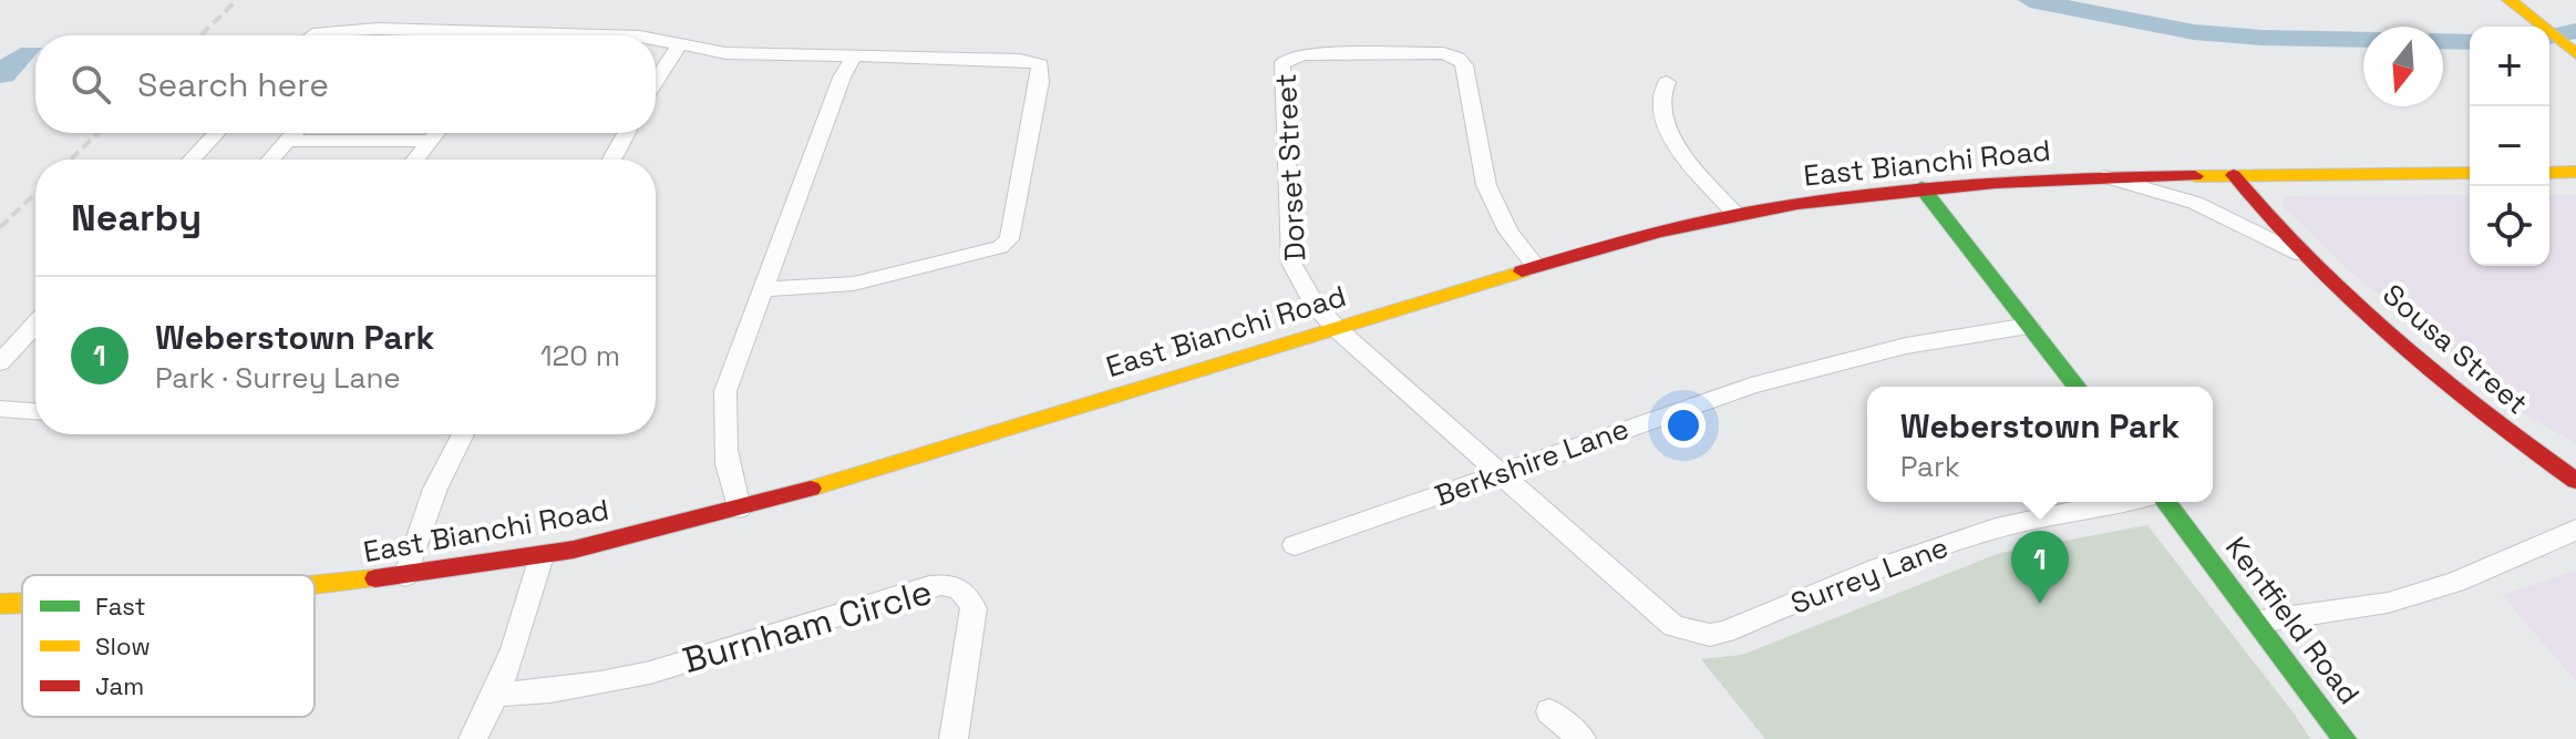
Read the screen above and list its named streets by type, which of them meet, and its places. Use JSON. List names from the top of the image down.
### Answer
{
  "streets": {
    "street": [
      "East Bianchi Road",
      "Dorset Street",
      "Sousa Street",
      "Berkshire Lane",
      "Surrey Lane",
      "Kentfield Road",
      "Burnham Circle"
    ]
  },
  "crossings": [
    ["East Bianchi Road", "Dorset Street"],
    ["East Bianchi Road", "Sousa Street"],
    ["Dorset Street", "Berkshire Lane"],
    ["Dorset Street", "Surrey Lane"]
  ],
  "legend": ["Fast", "Slow", "Jam"],
  "north": "bottom",
  "page": {
    "map_buttons": ["+", "−"],
    "search": "Search here",
    "heading": "Nearby",
    "list": [
      {
        "mark": "1",
        "name": "Weberstown Park",
        "note": "Park · Surrey Lane",
        "value": "120 m"
      }
    ],
    "popup": ["Weberstown Park", "Park"],
    "pins": "1"
  }
}
